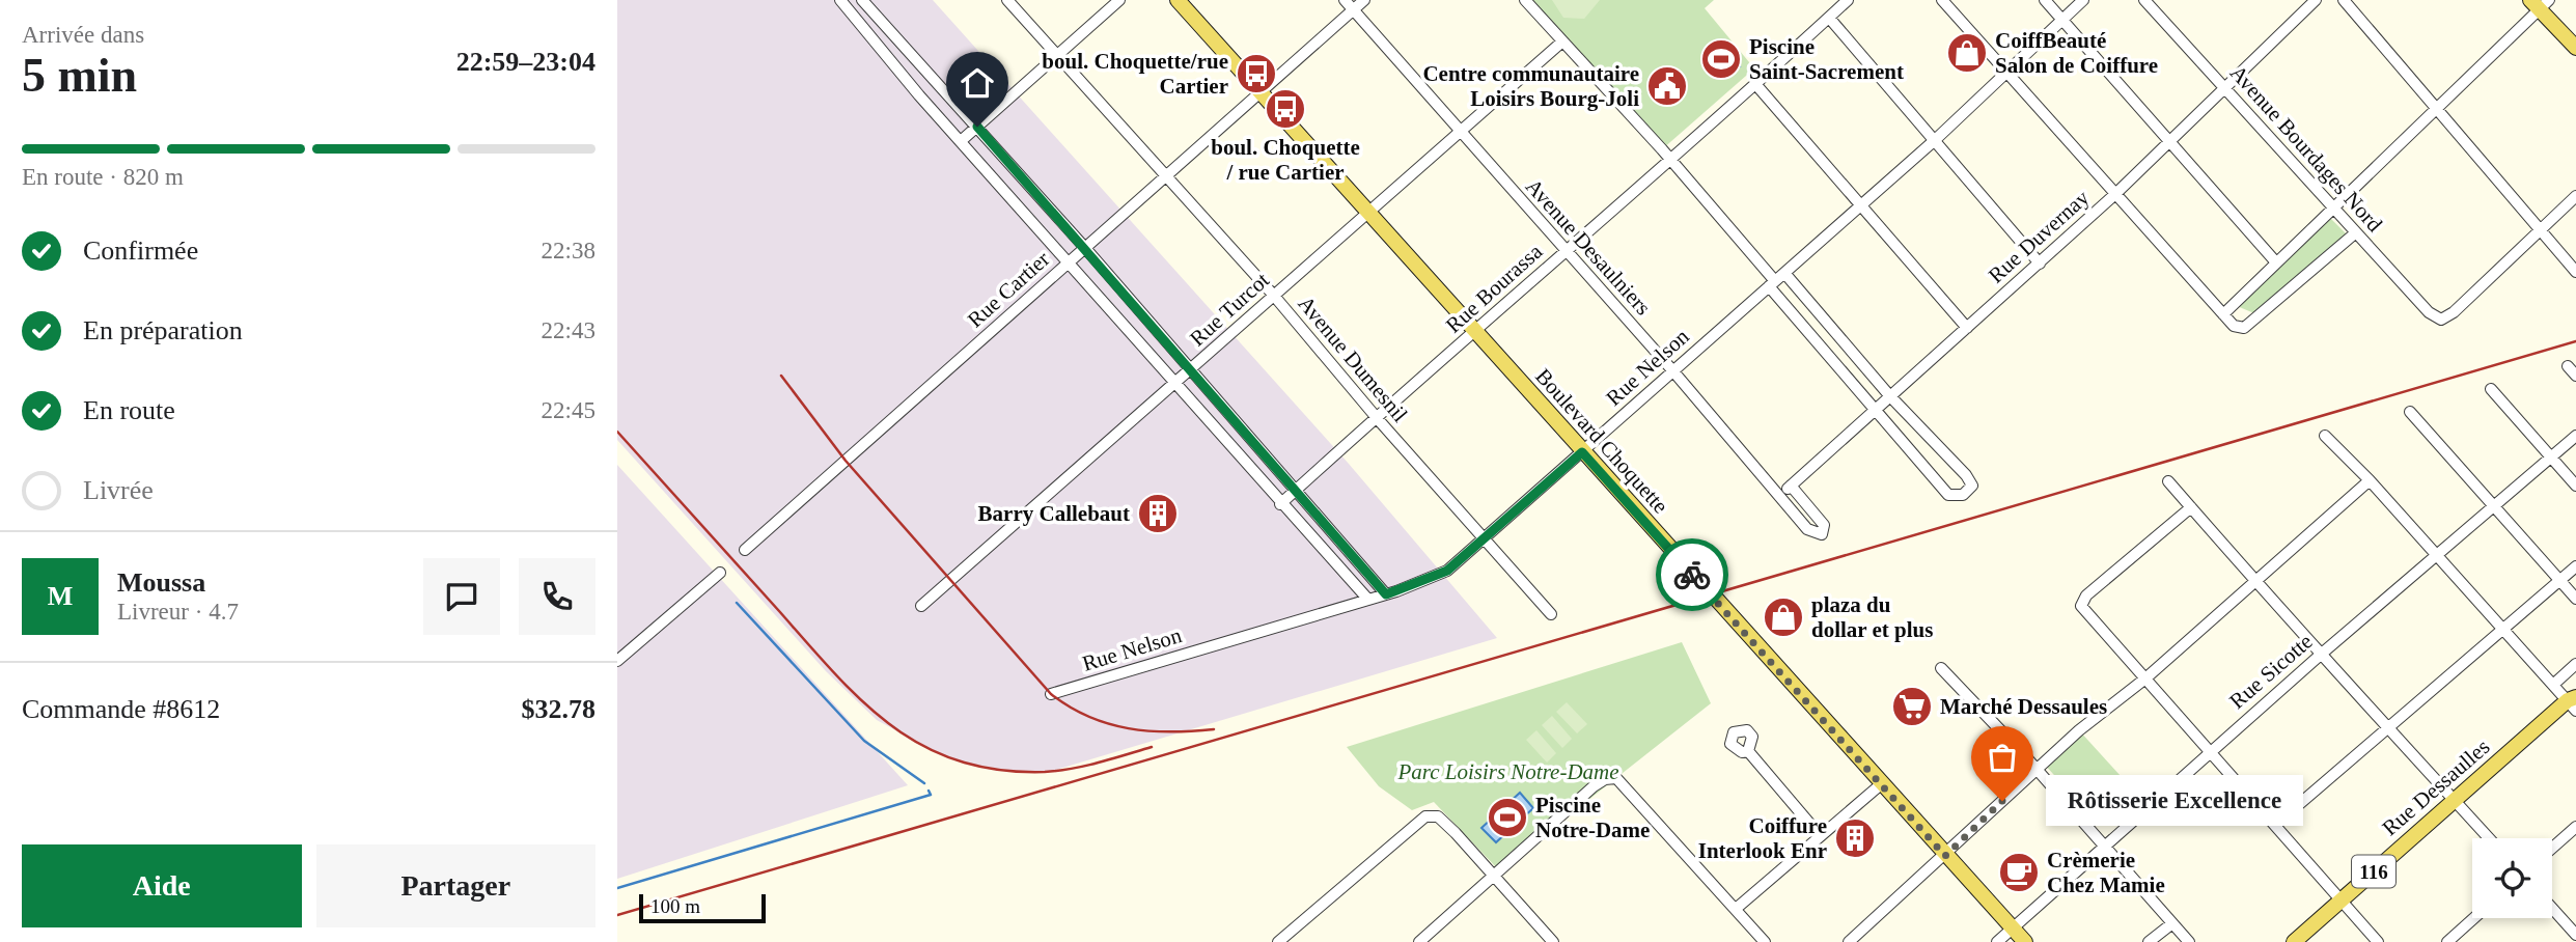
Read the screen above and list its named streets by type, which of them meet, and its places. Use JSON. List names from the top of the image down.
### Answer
{
  "streets": {
    "main road": ["Boulevard Choquette", "Rue Dessaulles", "116"],
    "street": [
      "Avenue Bourdages Nord",
      "Rue Duvernay",
      "Avenue Desaulniers",
      "Rue Bourassa",
      "Rue Cartier",
      "Rue Turcot",
      "Avenue Dumesnil",
      "Rue Nelson",
      "Rue Sicotte"
    ]
  },
  "crossings": [
    ["Avenue Bourdages Nord", "Rue Duvernay"],
    ["Rue Duvernay", "Avenue Desaulniers"],
    ["Avenue Desaulniers", "Rue Bourassa"],
    ["Avenue Desaulniers", "Rue Cartier"],
    ["Avenue Desaulniers", "Rue Turcot"],
    ["Avenue Desaulniers", "Rue Nelson"],
    ["Rue Bourassa", "Avenue Dumesnil"],
    ["Rue Bourassa", "Boulevard Choquette"],
    ["Rue Cartier", "Avenue Dumesnil"],
    ["Rue Cartier", "Boulevard Choquette"],
    ["Rue Turcot", "Avenue Dumesnil"],
    ["Rue Turcot", "Boulevard Choquette"],
    ["Avenue Dumesnil", "Rue Nelson"],
    ["Rue Nelson", "Boulevard Choquette"],
    ["Boulevard Choquette", "Rue Sicotte"]
  ],
  "parks": ["Parc Loisirs Notre-Dame"],
  "places": {
    "shop": ["CoiffBeauté Salon de Coiffure", "plaza du dollar et plus"],
    "sports": ["Piscine Saint-Sacrement", "Piscine Notre-Dame"],
    "bus stop": ["boul. Choquette/rue Cartier", "boul. Choquette / rue Cartier"],
    "public building": ["Centre communautaire Loisirs Bourg-Joli"],
    "building": ["Barry Callebaut", "Coiffure Interlook Enr"],
    "supermarket": ["Marché Dessaules"],
    "other": ["Rôtisserie Excellence"],
    "cafe": ["Crèmerie Chez Mamie"]
  },
  "scale_bar": "100 m",
  "page": {
    "heading": ["5 min", "Arrivée dans", "22:59–23:04"],
    "panel": [
      "Moussa",
      "Livreur · 4.7",
      "Commande #8612",
      "$32.78"
    ],
    "bar": "En route · 820 m",
    "list": [
      ["Confirmée", "22:38"],
      ["En préparation", "22:43"],
      ["En route", "22:45"],
      "Livrée"
    ],
    "round": "M",
    "bubble": "Rôtisserie Excellence",
    "buttons": ["Aide", "Partager"],
    "scale": "100 m"
  }
}
